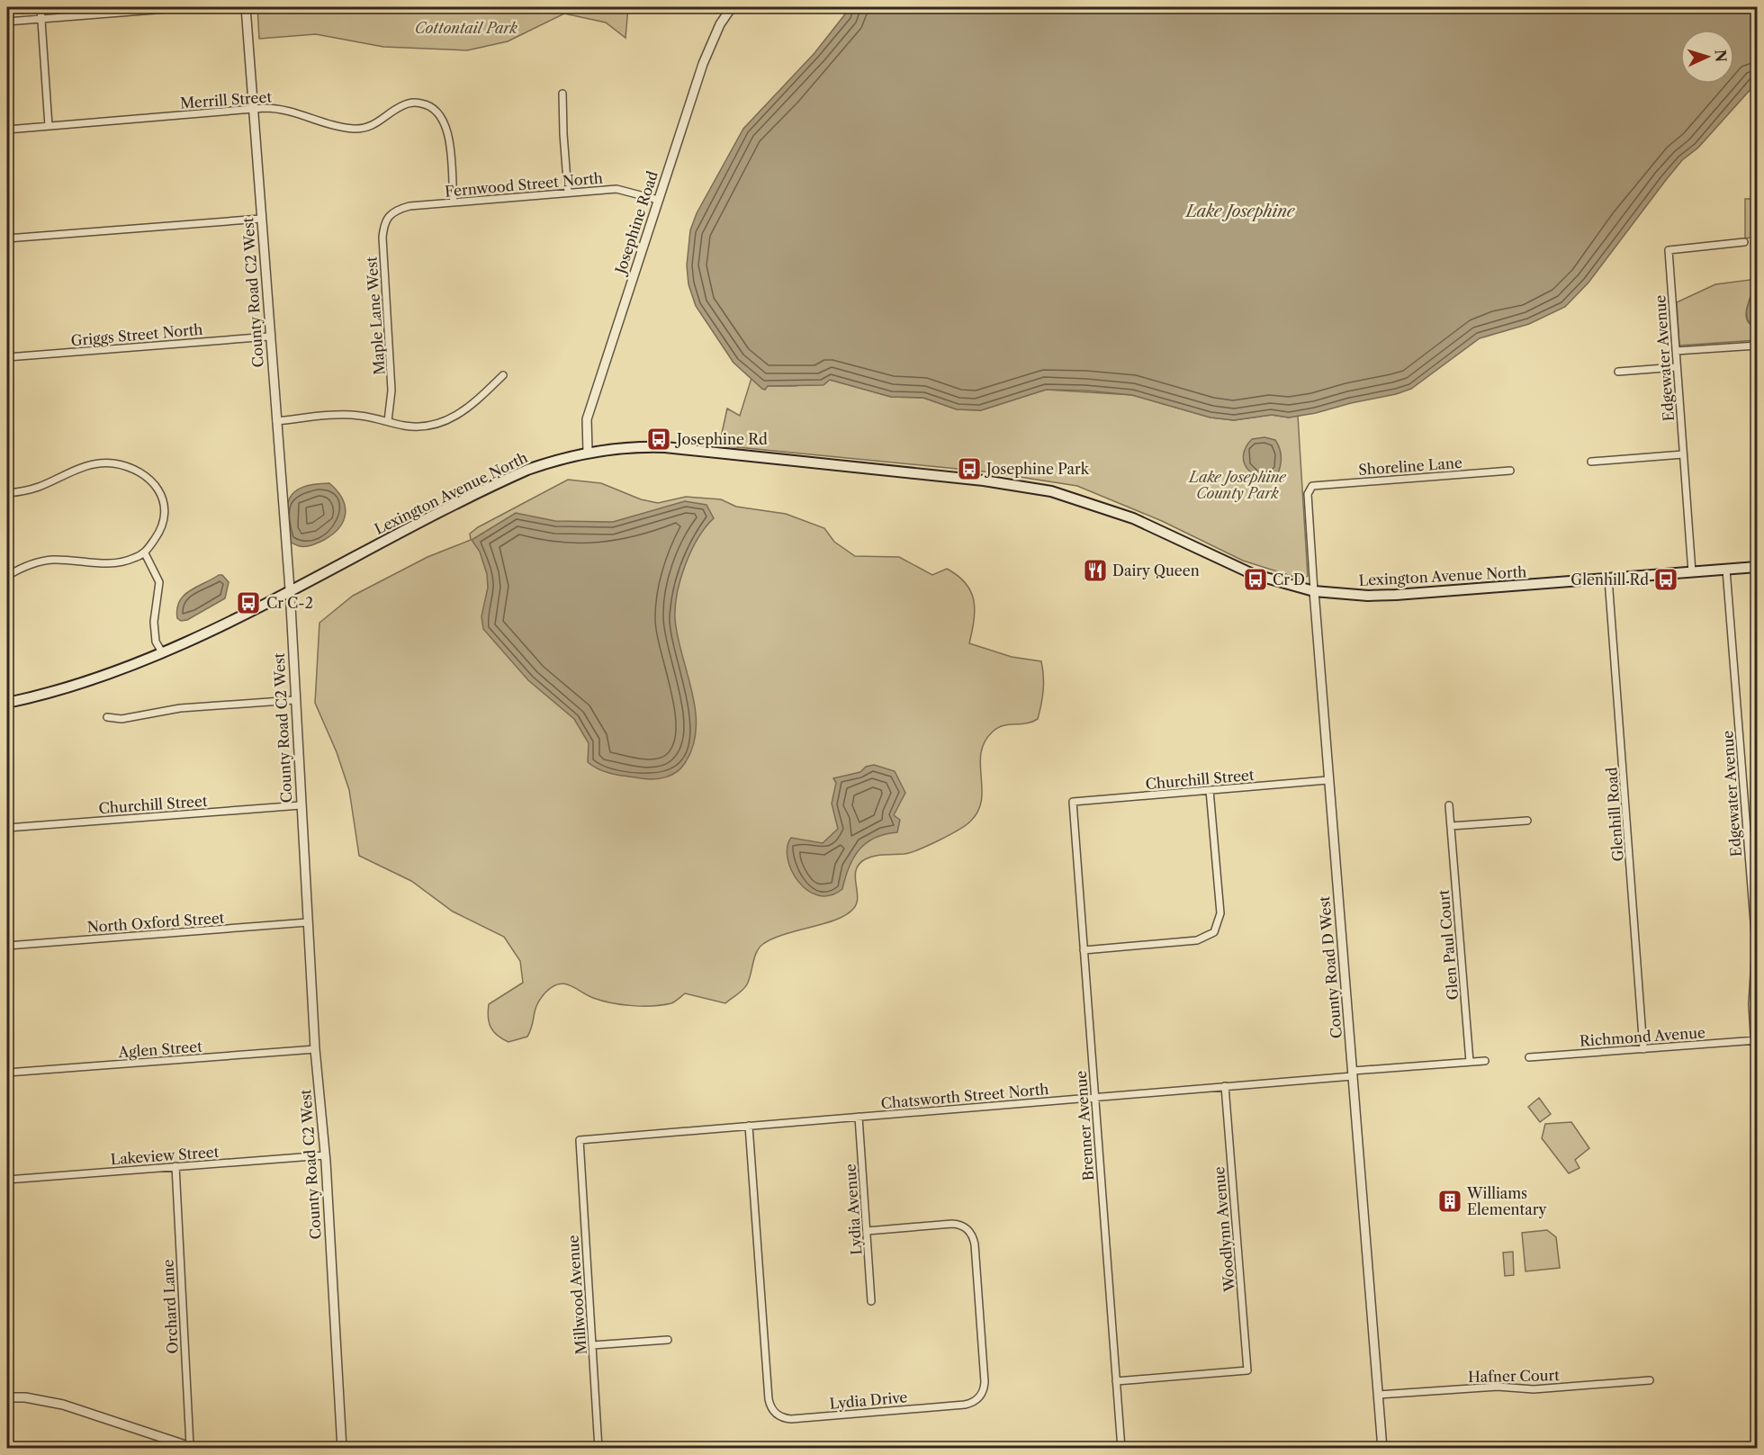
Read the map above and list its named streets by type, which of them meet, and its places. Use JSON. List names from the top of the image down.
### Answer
{
  "streets": {
    "main road": ["Lexington Avenue North"],
    "street": [
      "Merrill Street",
      "Fernwood Street North",
      "Josephine Road",
      "County Road C2 West",
      "Maple Lane West",
      "Griggs Street North",
      "Edgewater Avenue",
      "Shoreline Lane",
      "Churchill Street",
      "Glenhill Road",
      "North Oxford Street",
      "Glen Paul Court",
      "County Road D West",
      "Richmond Avenue",
      "Aglen Street",
      "Chatsworth Street North",
      "Brenner Avenue",
      "Lakeview Street",
      "Lydia Avenue",
      "Woodlynn Avenue",
      "Millwood Avenue",
      "Orchard Lane",
      "Hafner Court",
      "Lydia Drive"
    ]
  },
  "crossings": [
    ["Merrill Street", "Fernwood Street North"],
    ["Merrill Street", "County Road C2 West"],
    ["Fernwood Street North", "Josephine Road"],
    ["Fernwood Street North", "Maple Lane West"],
    ["Josephine Road", "Lexington Avenue North"],
    ["County Road C2 West", "Griggs Street North"],
    ["County Road C2 West", "Lexington Avenue North"],
    ["County Road C2 West", "Churchill Street"],
    ["County Road C2 West", "North Oxford Street"],
    ["County Road C2 West", "Aglen Street"],
    ["County Road C2 West", "Lakeview Street"],
    ["Edgewater Avenue", "Lexington Avenue North"],
    ["Edgewater Avenue", "Richmond Avenue"],
    ["Shoreline Lane", "County Road D West"],
    ["Lexington Avenue North", "Glenhill Road"],
    ["Lexington Avenue North", "County Road D West"],
    ["Churchill Street", "County Road D West"],
    ["Churchill Street", "Brenner Avenue"],
    ["Glenhill Road", "Richmond Avenue"],
    ["County Road D West", "Chatsworth Street North"],
    ["County Road D West", "Hafner Court"],
    ["Chatsworth Street North", "Brenner Avenue"],
    ["Chatsworth Street North", "Lydia Avenue"],
    ["Chatsworth Street North", "Woodlynn Avenue"],
    ["Chatsworth Street North", "Millwood Avenue"],
    ["Chatsworth Street North", "Lydia Drive"],
    ["Brenner Avenue", "Woodlynn Avenue"],
    ["Lakeview Street", "Orchard Lane"],
    ["Lydia Avenue", "Lydia Drive"]
  ],
  "water": ["Lake Josephine"],
  "parks": ["Cottontail Park", "Lake Josephine County Park"],
  "places": {
    "bus stop": [
      "Josephine Rd",
      "Josephine Park",
      "Cr D",
      "Glenhill Rd",
      "Cr C-2"
    ],
    "restaurant": ["Dairy Queen"],
    "building": ["Williams Elementary"]
  },
  "north": "right"
}
